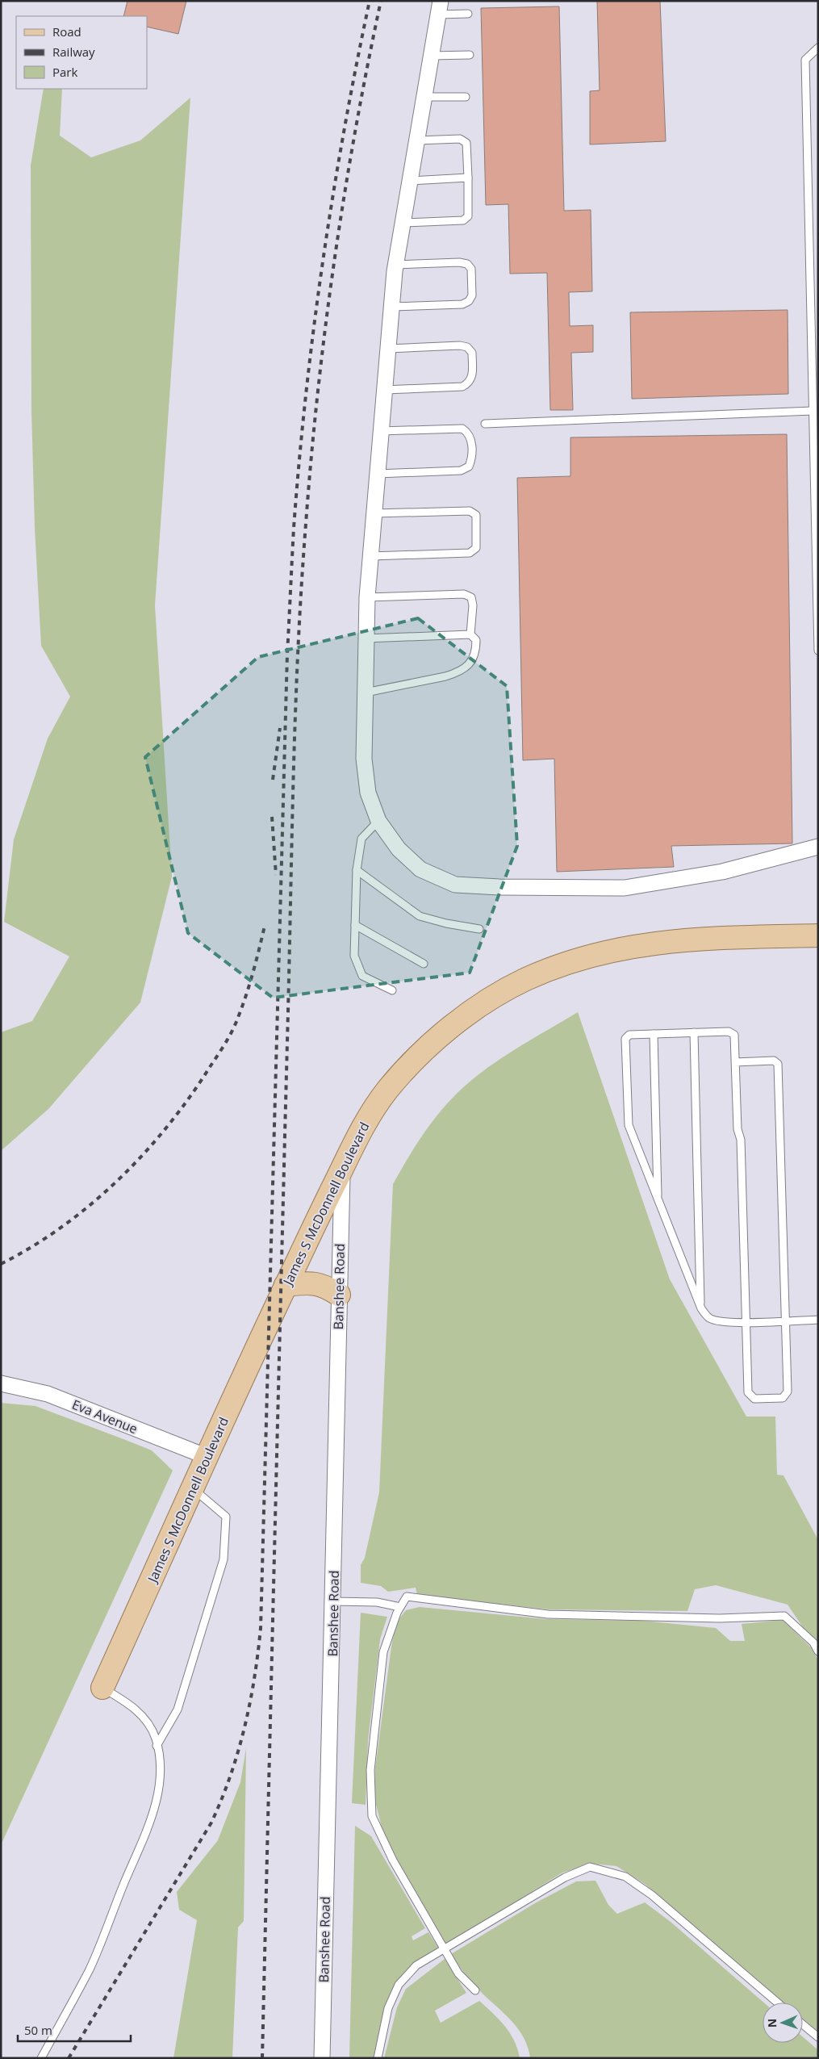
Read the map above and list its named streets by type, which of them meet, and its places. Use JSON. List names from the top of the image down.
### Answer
{
  "streets": {
    "main road": ["James S McDonnell Boulevard"],
    "street": ["Banshee Road", "Eva Avenue"]
  },
  "crossings": [
    ["James S McDonnell Boulevard", "Banshee Road"],
    ["James S McDonnell Boulevard", "Eva Avenue"]
  ],
  "legend": ["Road", "Railway", "Park"],
  "scale_bar": "50 m",
  "north": "left"
}
